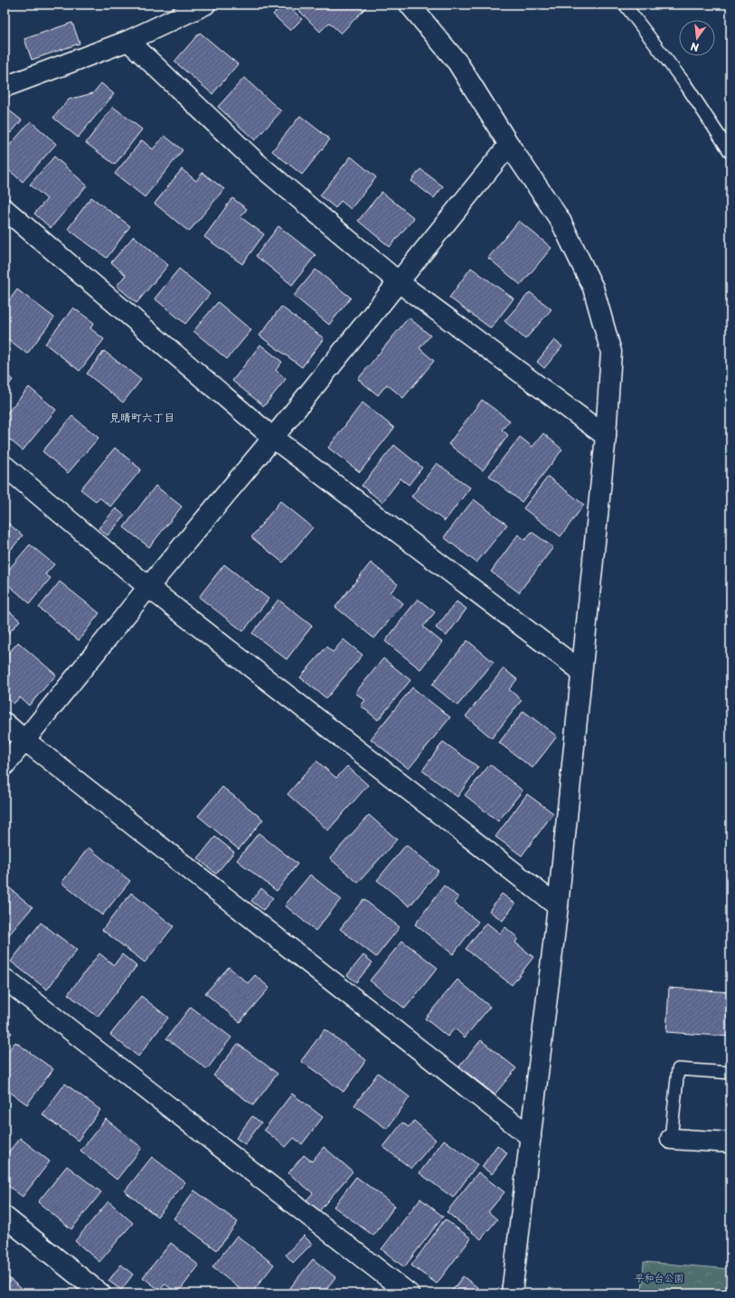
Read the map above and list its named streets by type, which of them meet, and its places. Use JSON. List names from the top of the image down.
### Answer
{
  "districts": ["見晴町六丁目"],
  "parks": ["平和台公園"],
  "north": "bottom"
}
